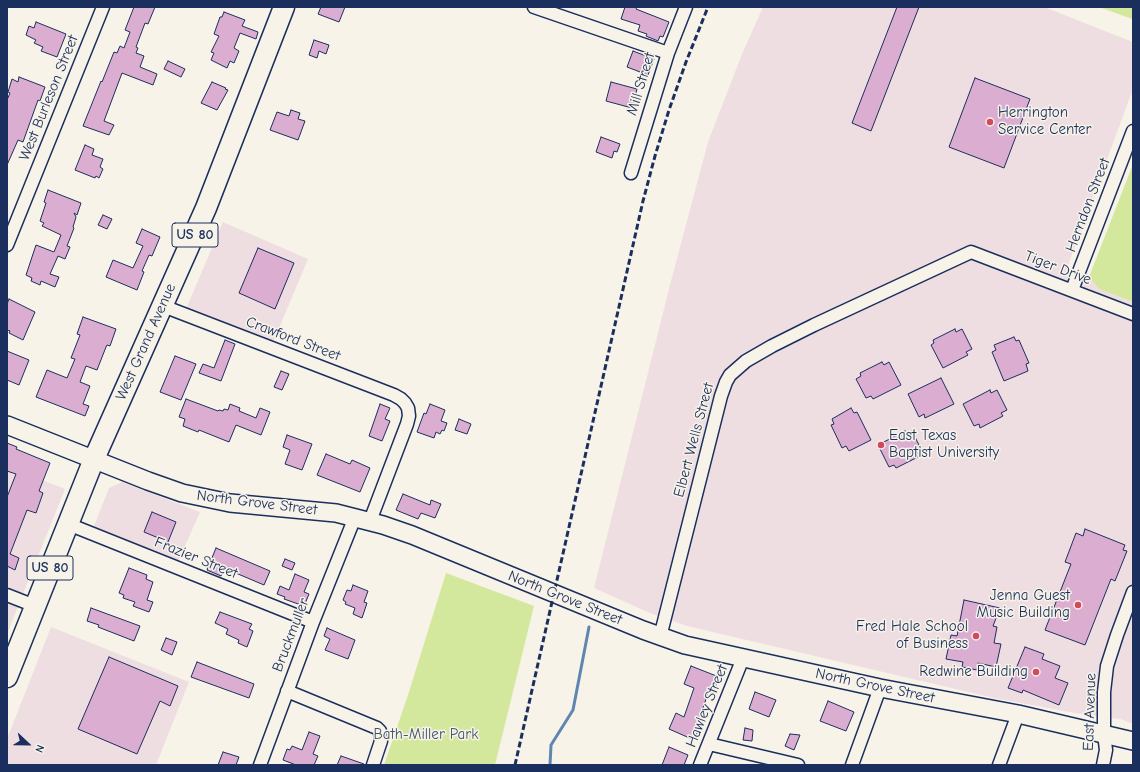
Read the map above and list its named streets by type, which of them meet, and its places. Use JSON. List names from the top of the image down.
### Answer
{
  "streets": {
    "highway": ["US 80", "West Grand Avenue"],
    "main road": ["North Grove Street"],
    "street": [
      "Mill Street",
      "West Burleson Street",
      "Herndon Street",
      "Tiger Drive",
      "Crawford Street",
      "Elbert Wells Street",
      "Frazier Street",
      "Bruckmuller",
      "Hawley Street",
      "East Avenue"
    ]
  },
  "crossings": [
    ["Herndon Street", "Tiger Drive"],
    ["Tiger Drive", "Elbert Wells Street"],
    ["Crawford Street", "West Grand Avenue"],
    ["Crawford Street", "Bruckmuller"],
    ["West Grand Avenue", "North Grove Street"],
    ["West Grand Avenue", "Frazier Street"],
    ["Elbert Wells Street", "North Grove Street"],
    ["North Grove Street", "Bruckmuller"],
    ["North Grove Street", "Hawley Street"],
    ["North Grove Street", "East Avenue"],
    ["Frazier Street", "Bruckmuller"]
  ],
  "parks": ["Bath-Miller Park"],
  "places": [
    "Herrington Service Center",
    "East Texas Baptist University",
    "Jenna Guest Music Building",
    "Fred Hale School of Business",
    "Redwine Building"
  ],
  "north": "right"
}
